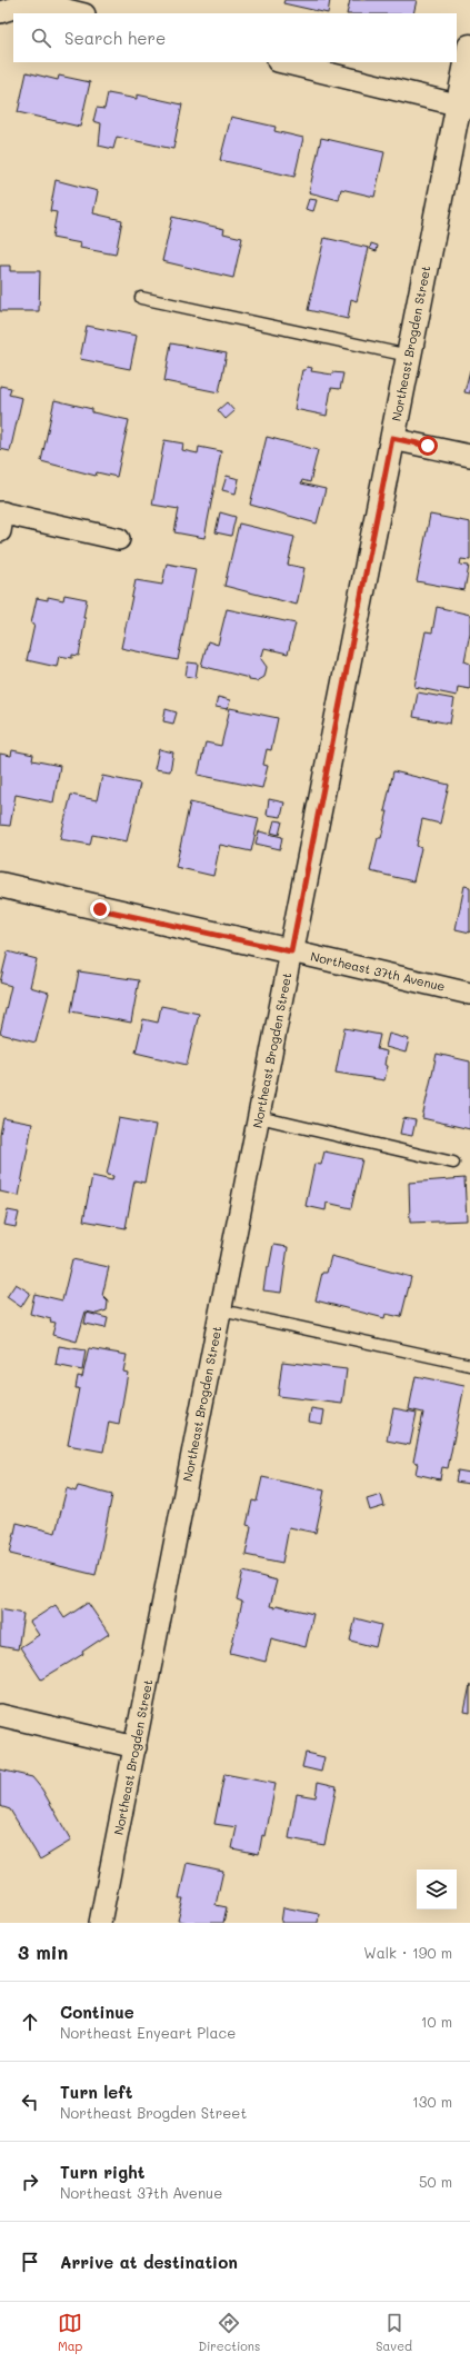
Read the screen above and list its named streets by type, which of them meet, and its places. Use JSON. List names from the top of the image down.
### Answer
{
  "streets": {
    "street": ["Northeast Brogden Street", "Northeast 37th Avenue"]
  },
  "crossings": [
    ["Northeast Brogden Street", "Northeast 37th Avenue"]
  ],
  "page": {
    "search": "Search here",
    "heading": ["3 min", "Walk · 190 m"],
    "list": [
      ["Continue", "Northeast Enyeart Place", "10 m"],
      ["Turn left", "Northeast Brogden Street", "130 m"],
      ["Turn right", "Northeast 37th Avenue", "50 m"],
      "Arrive at destination"
    ],
    "nav": ["Map", "Directions", "Saved"]
  }
}
